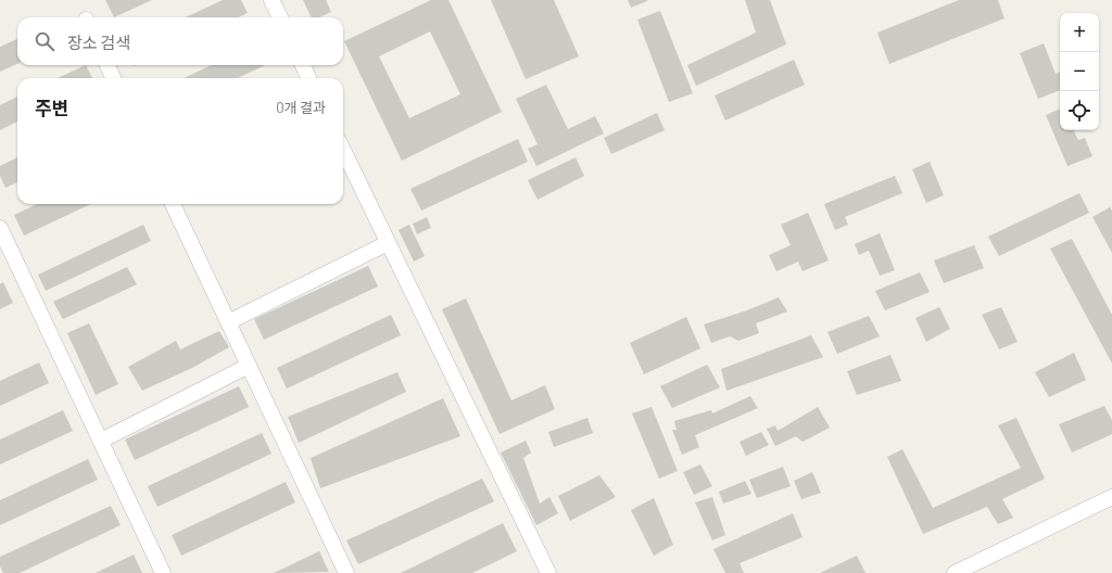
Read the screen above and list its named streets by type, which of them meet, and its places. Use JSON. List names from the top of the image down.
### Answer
{
  "page": {
    "map_buttons": ["+", "−"],
    "search": "장소 검색",
    "heading": ["주변", "0개 결과"]
  }
}
